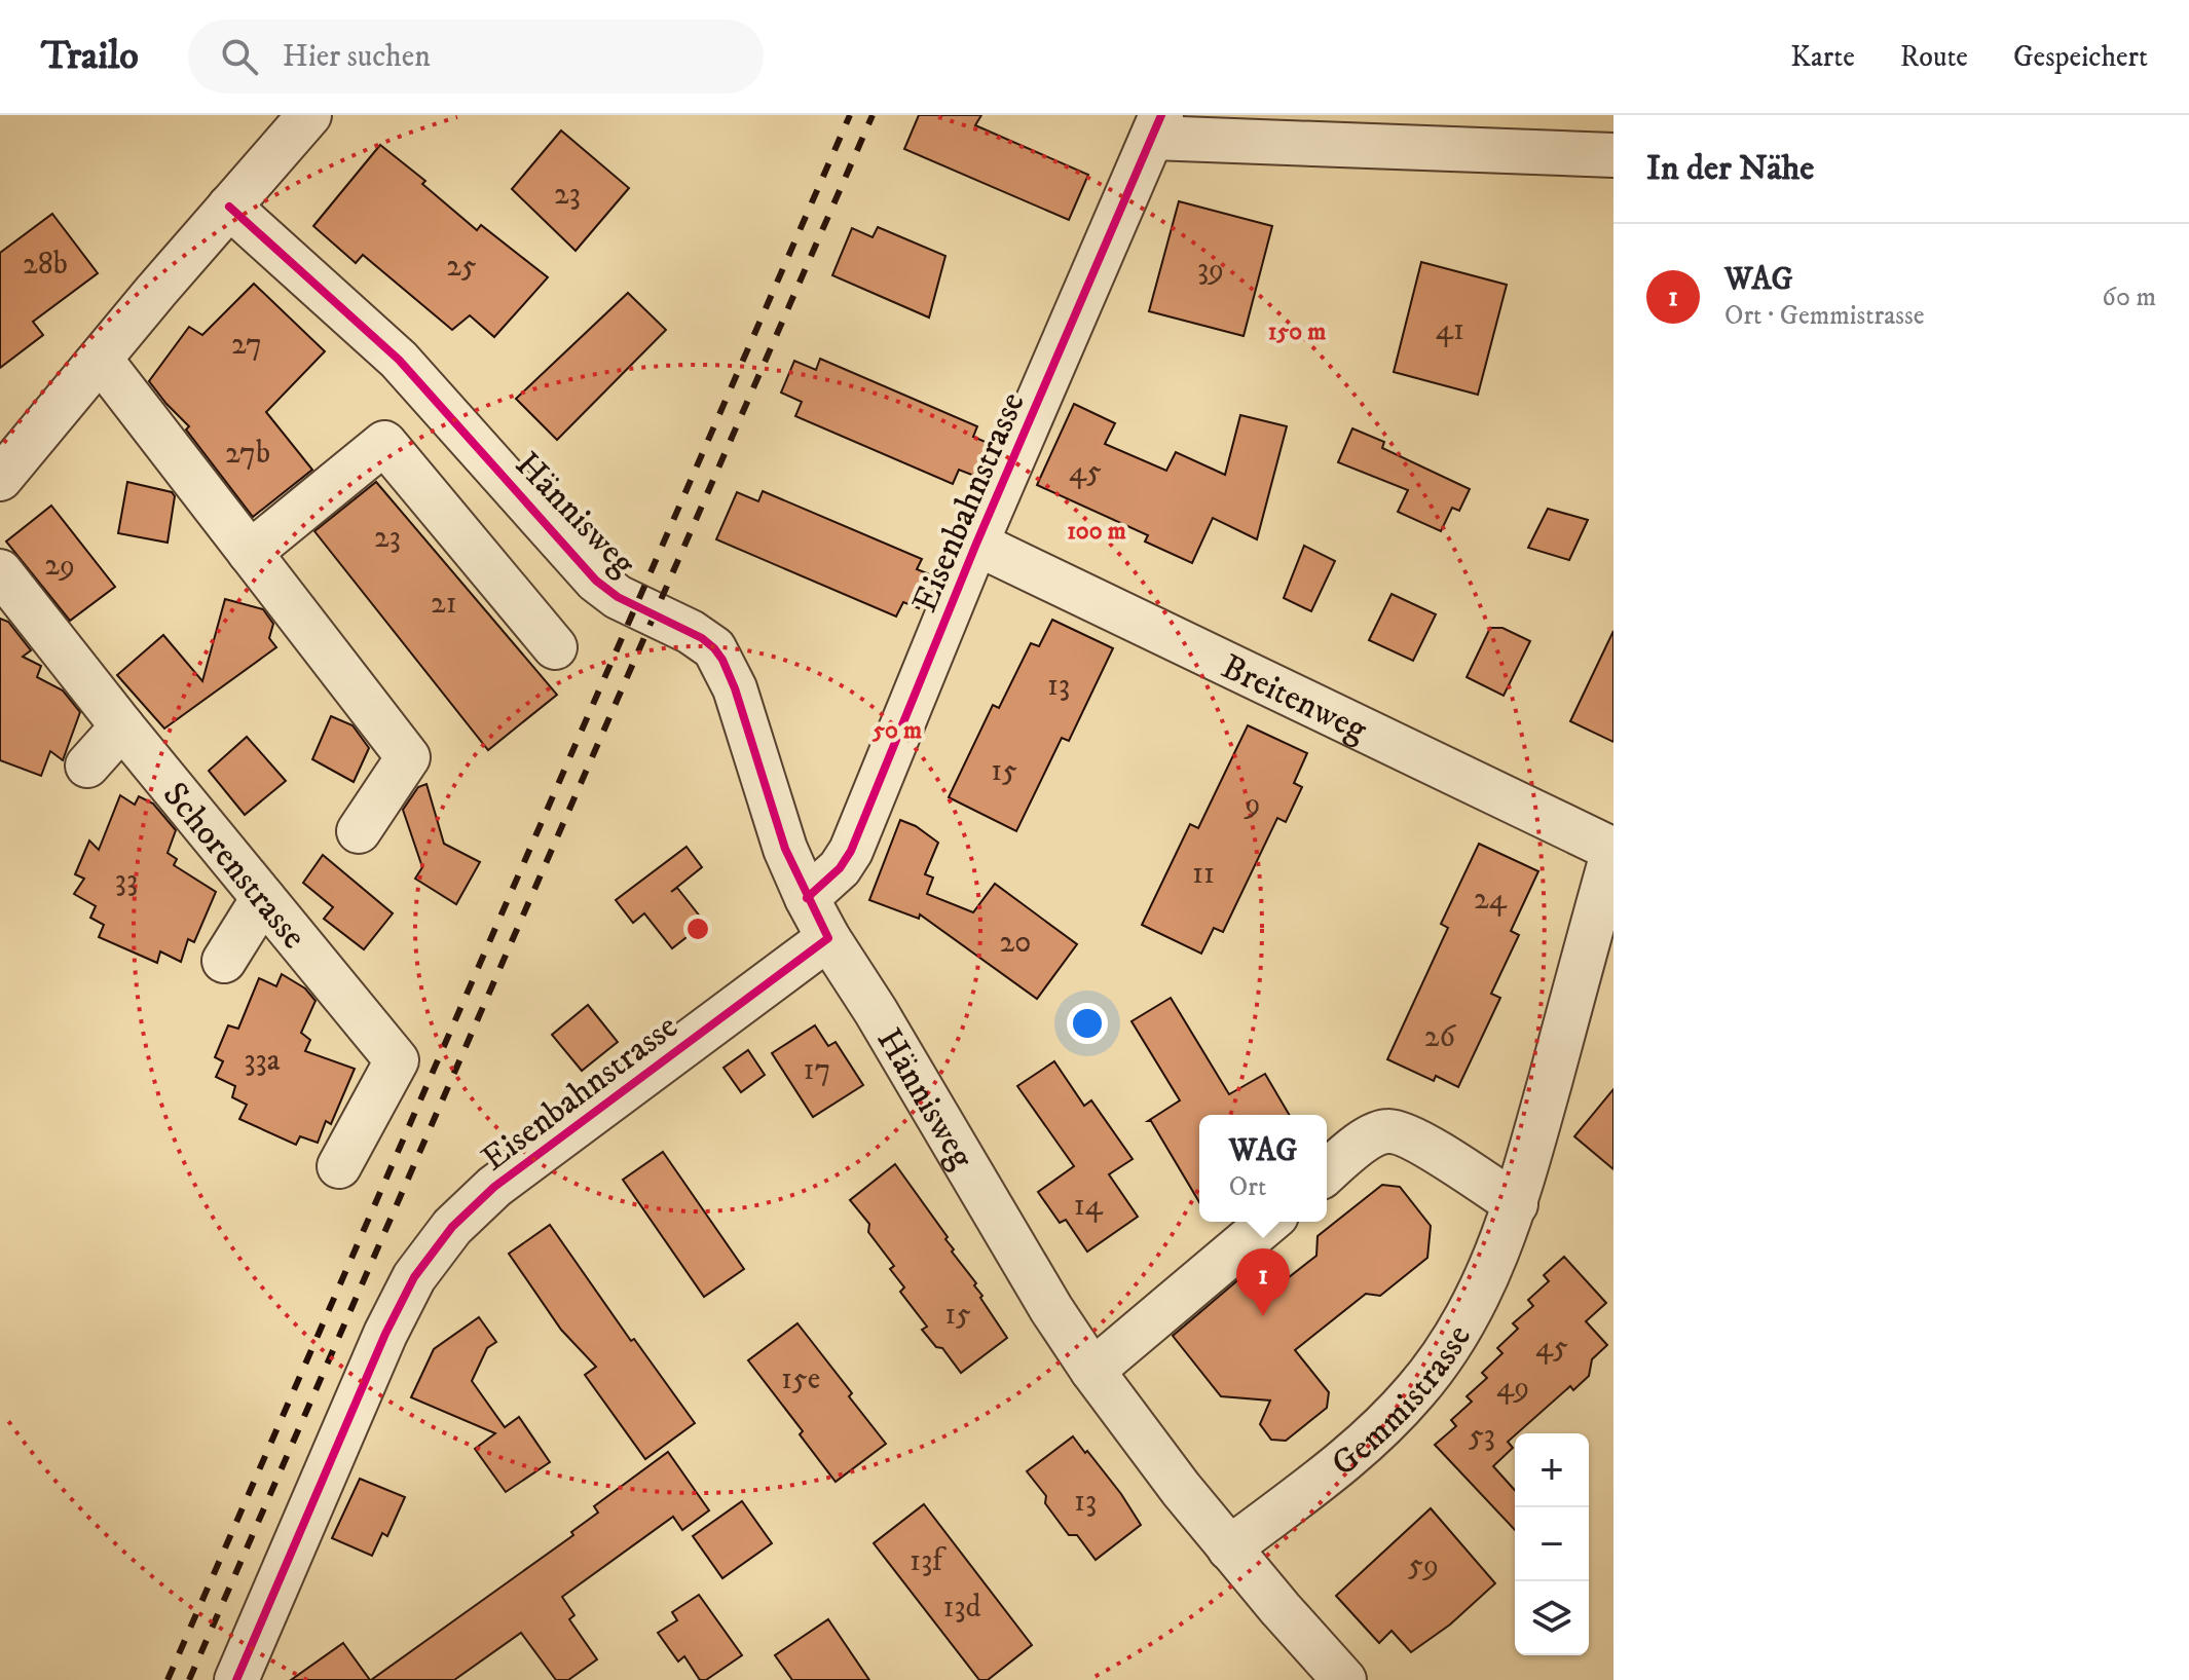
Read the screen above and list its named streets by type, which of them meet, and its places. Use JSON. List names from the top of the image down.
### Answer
{
  "streets": {
    "street": [
      "Eisenbahnstrasse",
      "Hännisweg",
      "Breitenweg",
      "Schorenstrasse",
      "Gemmistrasse"
    ]
  },
  "crossings": [
    ["Eisenbahnstrasse", "Hännisweg"],
    ["Eisenbahnstrasse", "Breitenweg"],
    ["Hännisweg", "Gemmistrasse"],
    ["Breitenweg", "Gemmistrasse"]
  ],
  "house_numbers": [
    "23",
    "28b",
    "25",
    "39",
    "41",
    "27",
    "27b",
    "45",
    "23",
    "29",
    "21",
    "13",
    "15",
    "9",
    "11",
    "33",
    "24",
    "20",
    "26",
    "33a",
    "17",
    "14",
    "15",
    "45",
    "15e",
    "49",
    "53",
    "13",
    "13f",
    "59",
    "13d"
  ],
  "page": {
    "header": "Trailo",
    "search": "Hier suchen",
    "nav": ["Karte", "Route", "Gespeichert"],
    "heading": "In der Nähe",
    "list": [
      {
        "mark": "1",
        "name": "WAG",
        "note": "Ort · Gemmistrasse",
        "value": "60 m"
      }
    ],
    "popup": ["WAG", "Ort"],
    "pins": "1",
    "map_buttons": ["+", "−"]
  },
  "rings": ["150 m", "100 m", "50 m"]
}
